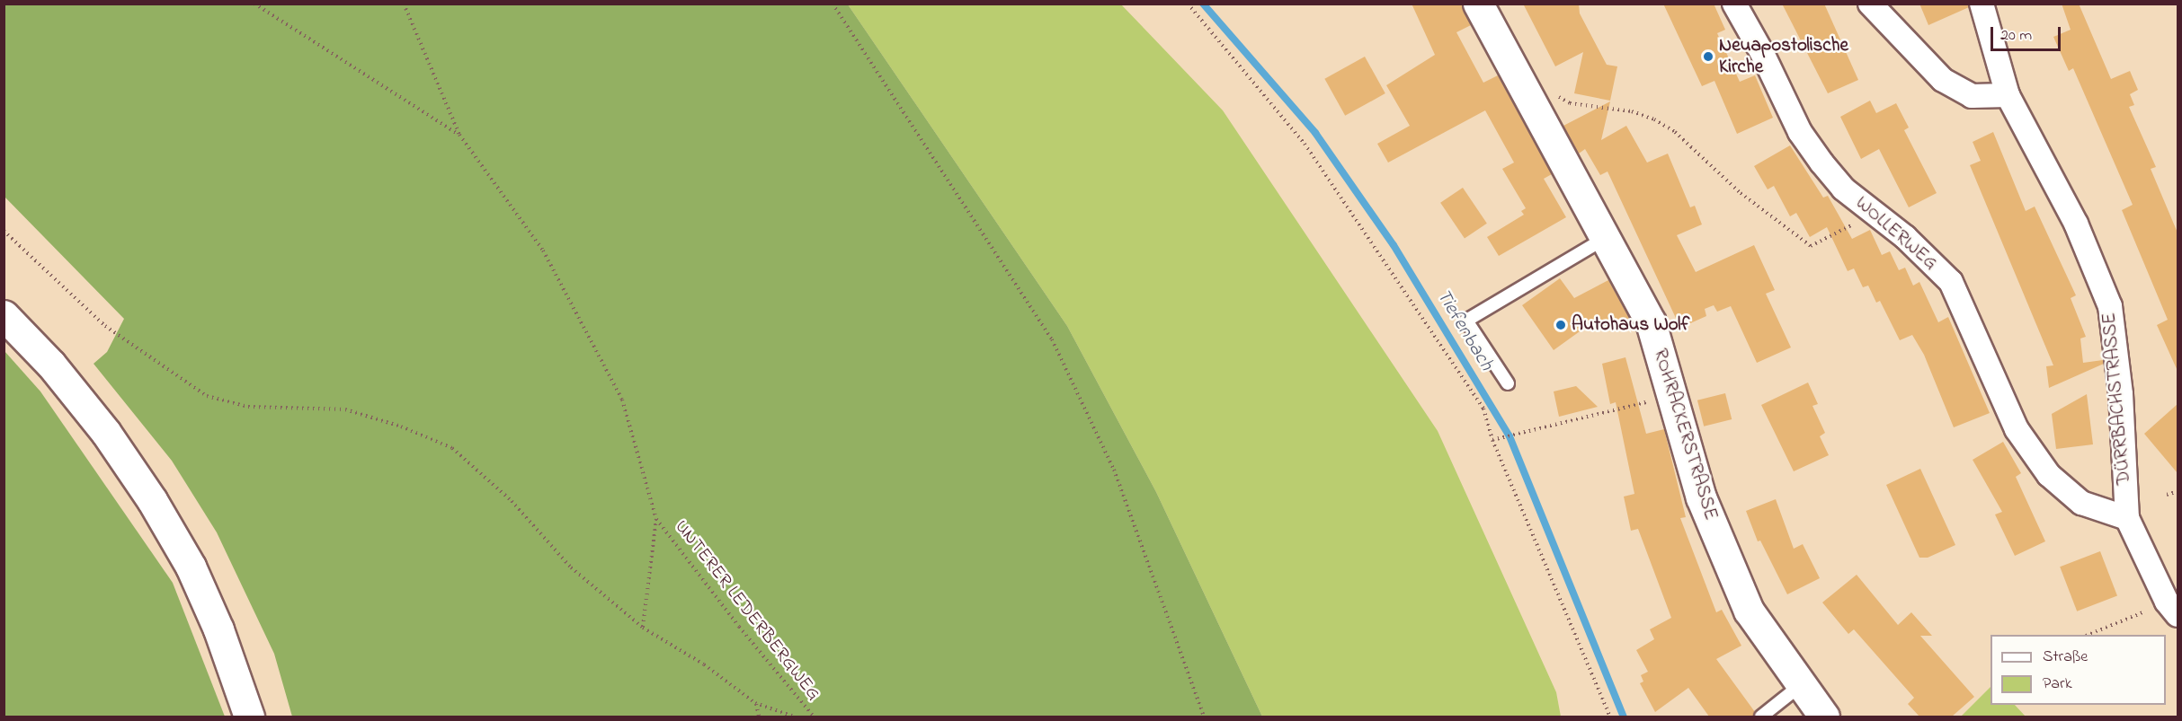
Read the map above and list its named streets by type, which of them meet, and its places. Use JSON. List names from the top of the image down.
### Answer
{
  "streets": {
    "street": ["WOLLERWEG", "DÜRRBACHSTRASSE", "ROHRACKERSTRASSE"],
    "path": ["UNTERER LEDERBERGWEG"]
  },
  "crossings": [
    ["WOLLERWEG", "DÜRRBACHSTRASSE"]
  ],
  "water": ["Tiefenbach"],
  "places": ["Neuapostolische Kirche", "Autohaus Wolf"],
  "legend": ["Straße", "Park"],
  "scale_bar": "20 m"
}
